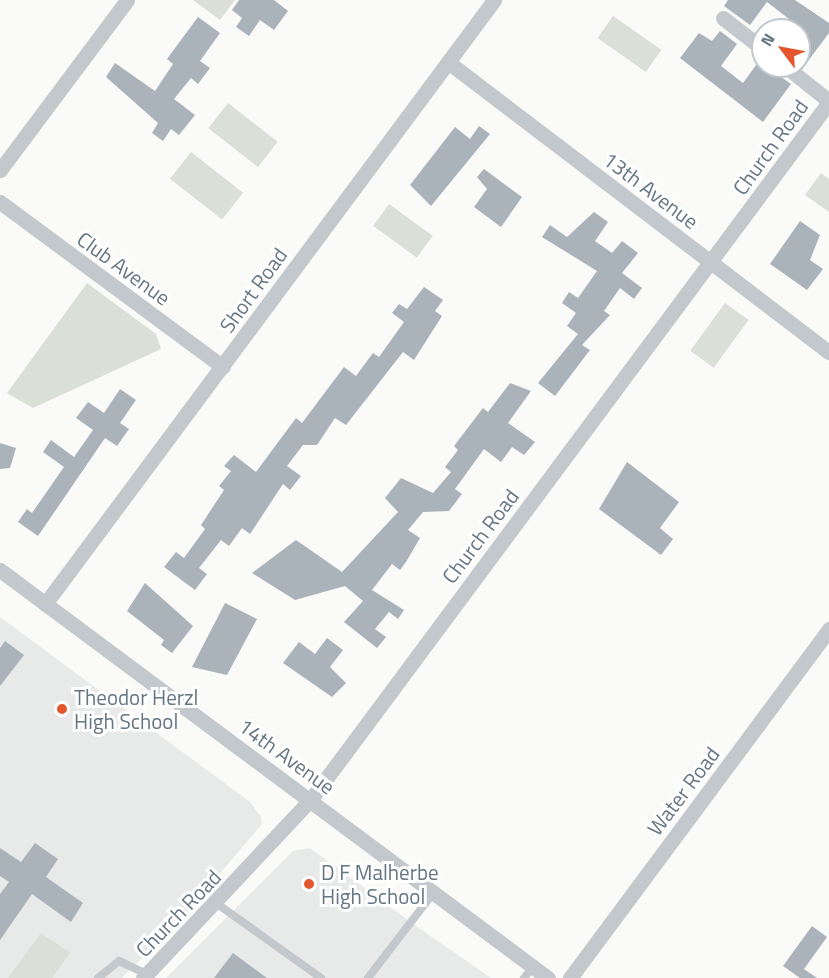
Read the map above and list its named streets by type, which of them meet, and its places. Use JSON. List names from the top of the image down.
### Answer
{
  "streets": {
    "street": [
      "Church Road",
      "13th Avenue",
      "Club Avenue",
      "Short Road",
      "14th Avenue",
      "Water Road"
    ]
  },
  "crossings": [
    ["Church Road", "13th Avenue"],
    ["Church Road", "14th Avenue"],
    ["13th Avenue", "Short Road"],
    ["Club Avenue", "Short Road"],
    ["Short Road", "14th Avenue"]
  ],
  "places": ["Theodor Herzl High School", "D F Malherbe High School"],
  "north": "top left"
}
